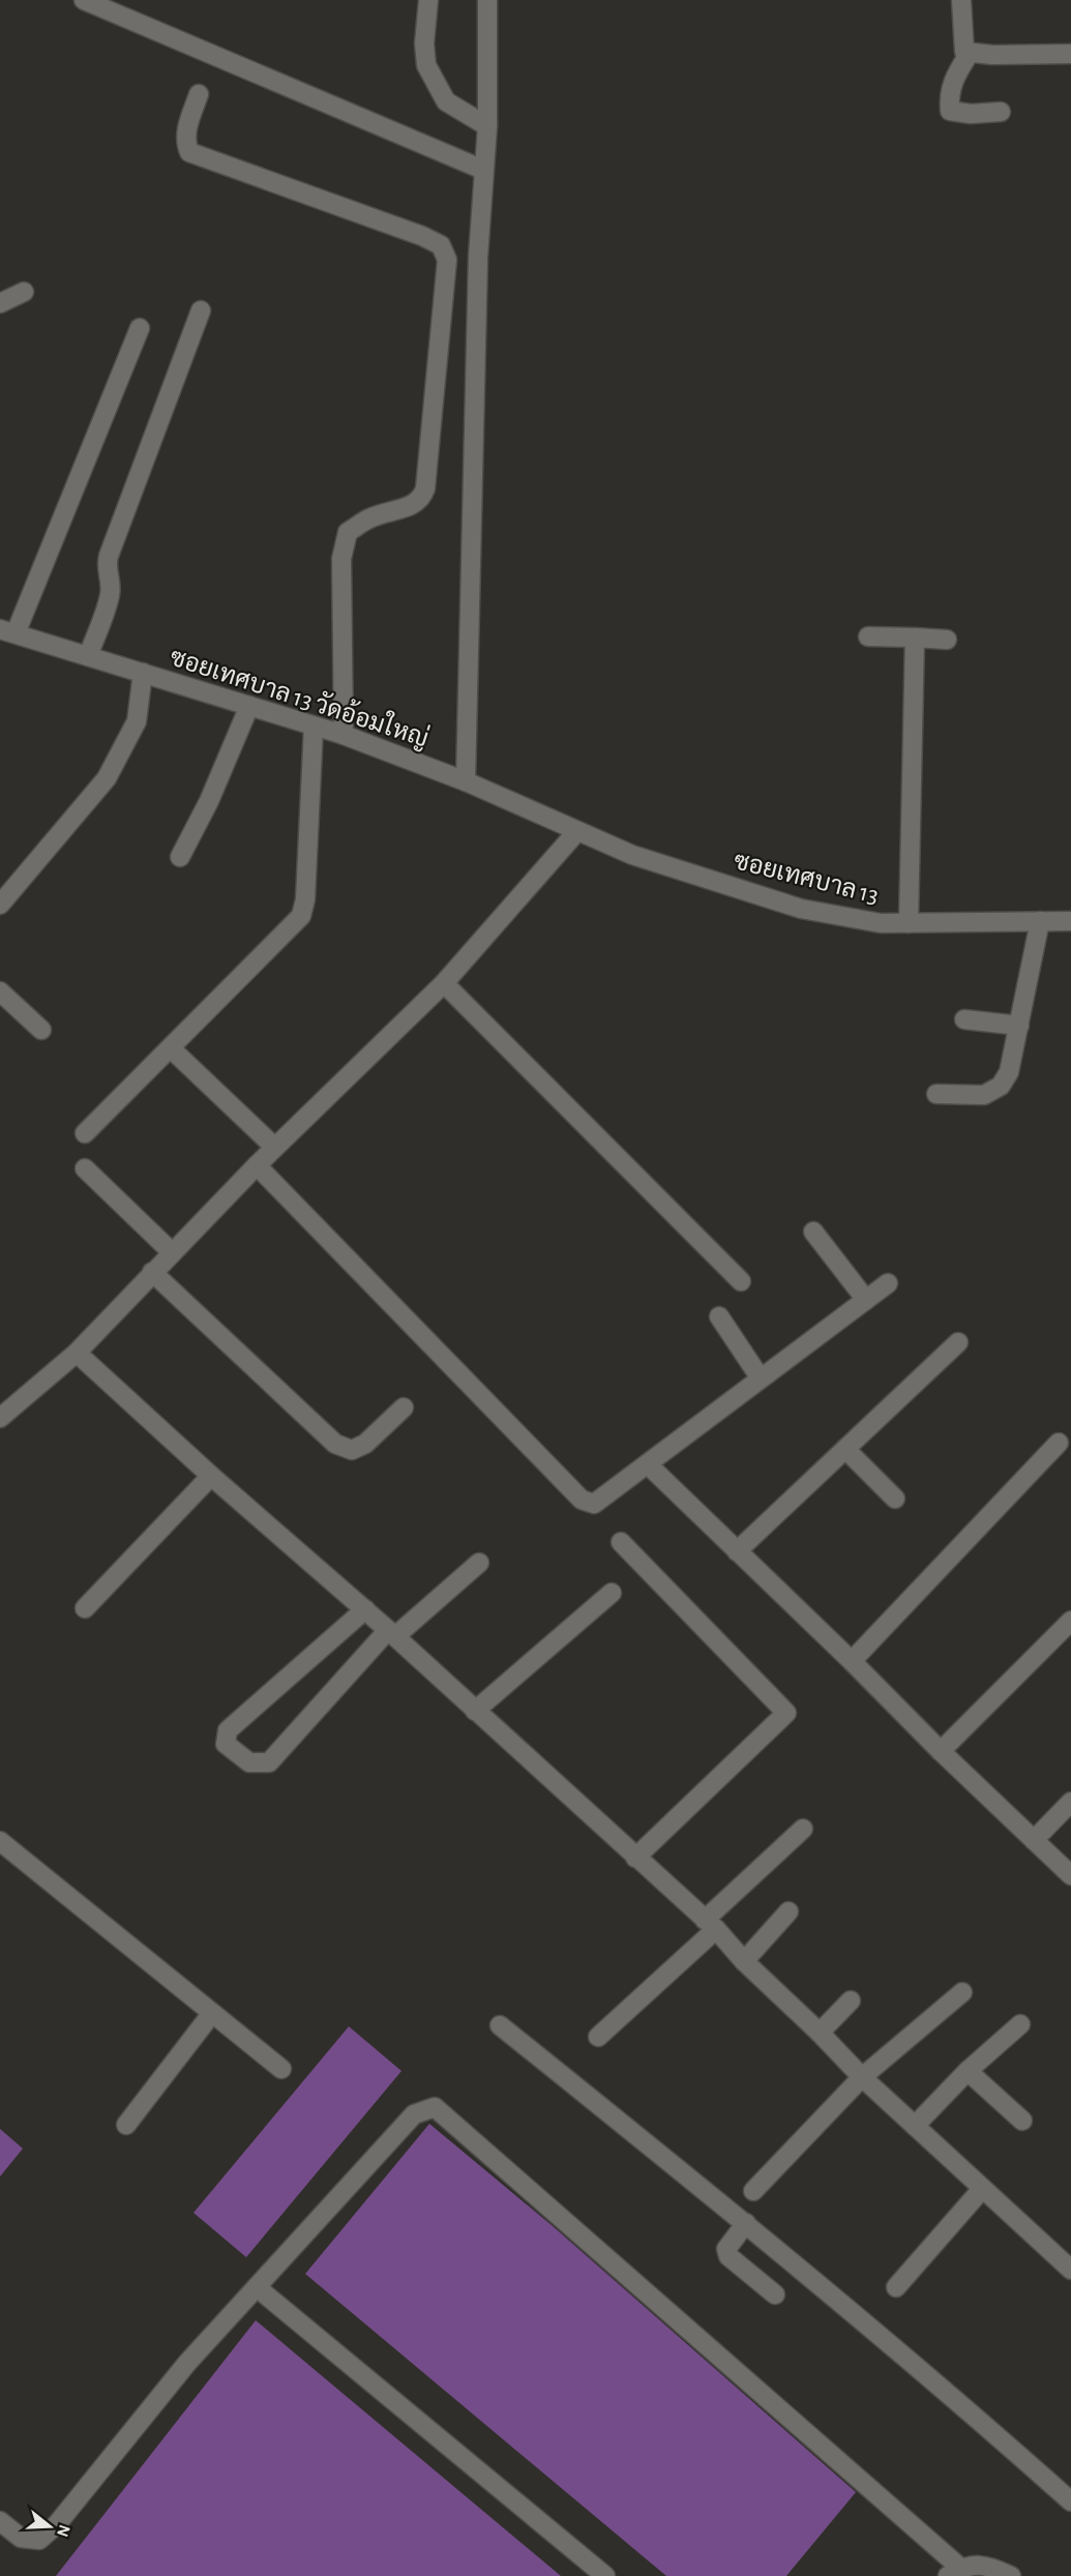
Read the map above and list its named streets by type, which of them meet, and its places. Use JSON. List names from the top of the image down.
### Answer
{
  "streets": {
    "street": ["ซอยเทศบาล 13 วัดอ้อมใหญ่", "ซอยเทศบาล 13"]
  },
  "crossings": [
    ["ซอยเทศบาล 13 วัดอ้อมใหญ่", "ซอยเทศบาล 13"]
  ],
  "north": "right"
}
